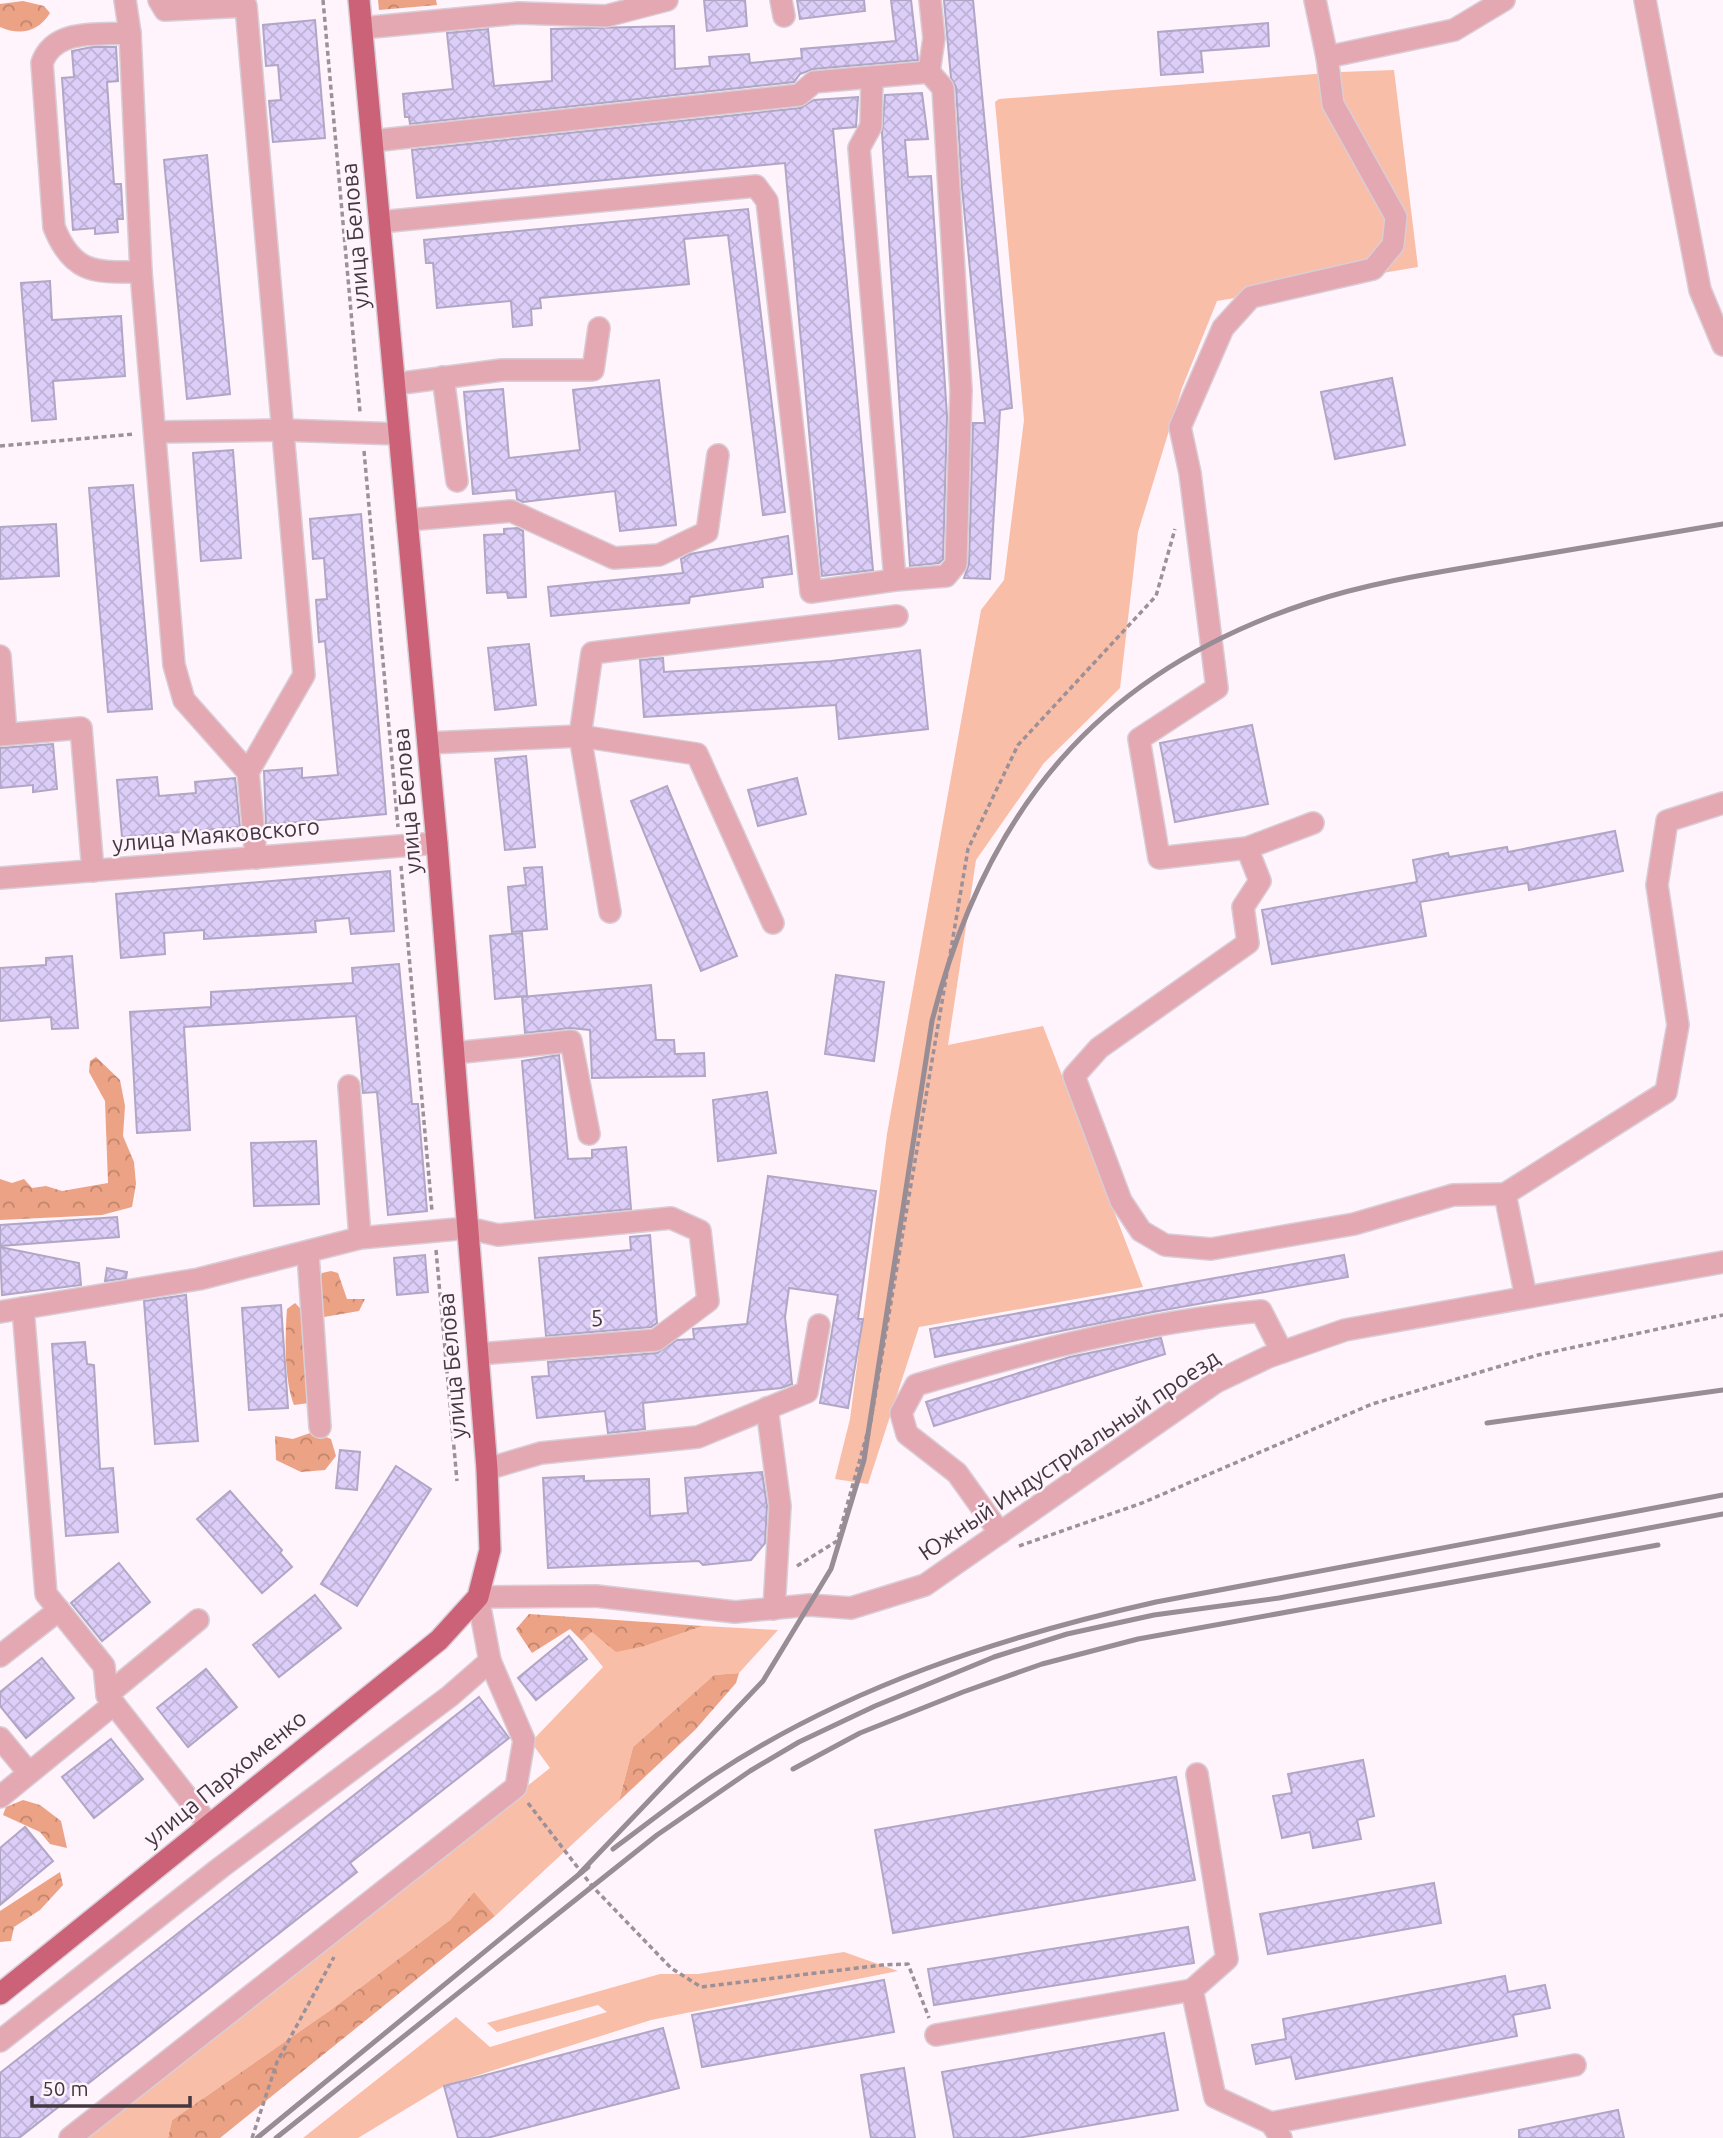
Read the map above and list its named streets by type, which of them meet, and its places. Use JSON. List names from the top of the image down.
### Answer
{
  "streets": {
    "main road": ["улица Белова", "улица Пархоменко"],
    "street": ["улица Маяковского", "5", "Южный Индустриальный проезд"]
  },
  "crossings": [
    ["улица Белова", "улица Маяковского"],
    ["улица Белова", "5"],
    ["улица Белова", "Южный Индустриальный проезд"],
    ["улица Белова", "улица Пархоменко"],
    ["Южный Индустриальный проезд", "улица Пархоменко"]
  ],
  "scale_bar": "50 m"
}
